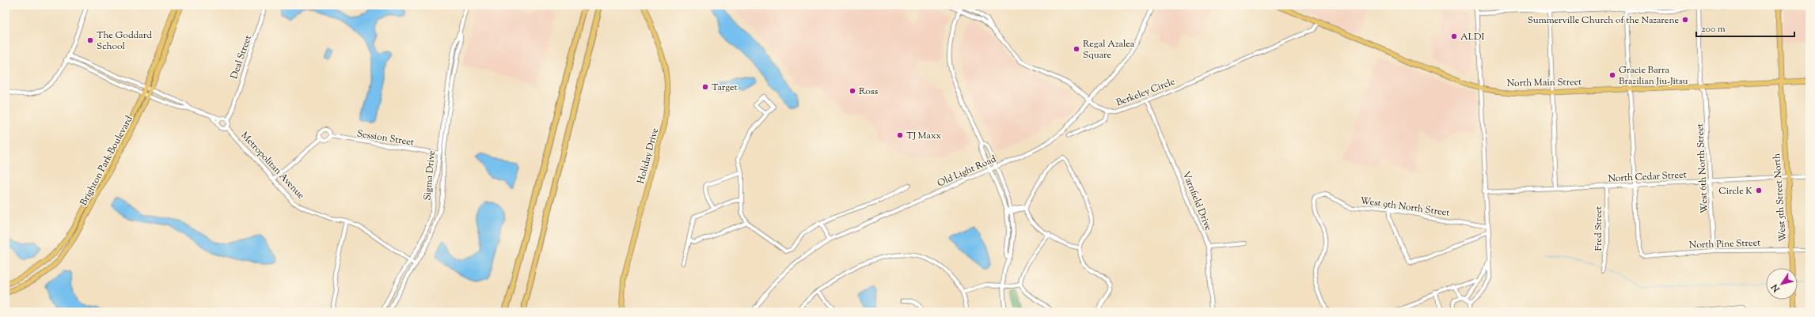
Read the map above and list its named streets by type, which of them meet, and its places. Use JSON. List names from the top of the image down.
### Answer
{
  "streets": {
    "main road": [
      "North Main Street",
      "Holiday Drive",
      "Brighton Park Boulevard",
      "West 5th Street North"
    ],
    "street": [
      "Deal Street",
      "Berkeley Circle",
      "Session Street",
      "Metropolitan Avenue",
      "West 6th North Street",
      "Old Light Road",
      "Sigma Drive",
      "North Cedar Street",
      "Varnfield Drive",
      "West 9th North Street",
      "Fred Street",
      "North Pine Street"
    ]
  },
  "crossings": [
    ["Deal Street", "Metropolitan Avenue"],
    ["North Main Street", "Berkeley Circle"],
    ["North Main Street", "West 6th North Street"],
    ["North Main Street", "West 5th Street North"],
    ["Berkeley Circle", "Old Light Road"],
    ["Berkeley Circle", "Varnfield Drive"],
    ["Session Street", "Sigma Drive"],
    ["Metropolitan Avenue", "Sigma Drive"],
    ["West 6th North Street", "North Cedar Street"],
    ["West 6th North Street", "North Pine Street"],
    ["North Cedar Street", "West 5th Street North"],
    ["North Cedar Street", "Fred Street"],
    ["North Cedar Street", "North Pine Street"],
    ["West 5th Street North", "North Pine Street"]
  ],
  "places": [
    "Summerville Church of the Nazarene",
    "ALDI",
    "The Goddard School",
    "Regal Azalea Square",
    "Gracie Barra Brazilian Jiu-Jitsu",
    "Target",
    "Ross",
    "TJ Maxx",
    "Circle K"
  ],
  "scale_bar": "200 m",
  "north": "bottom left"
}
